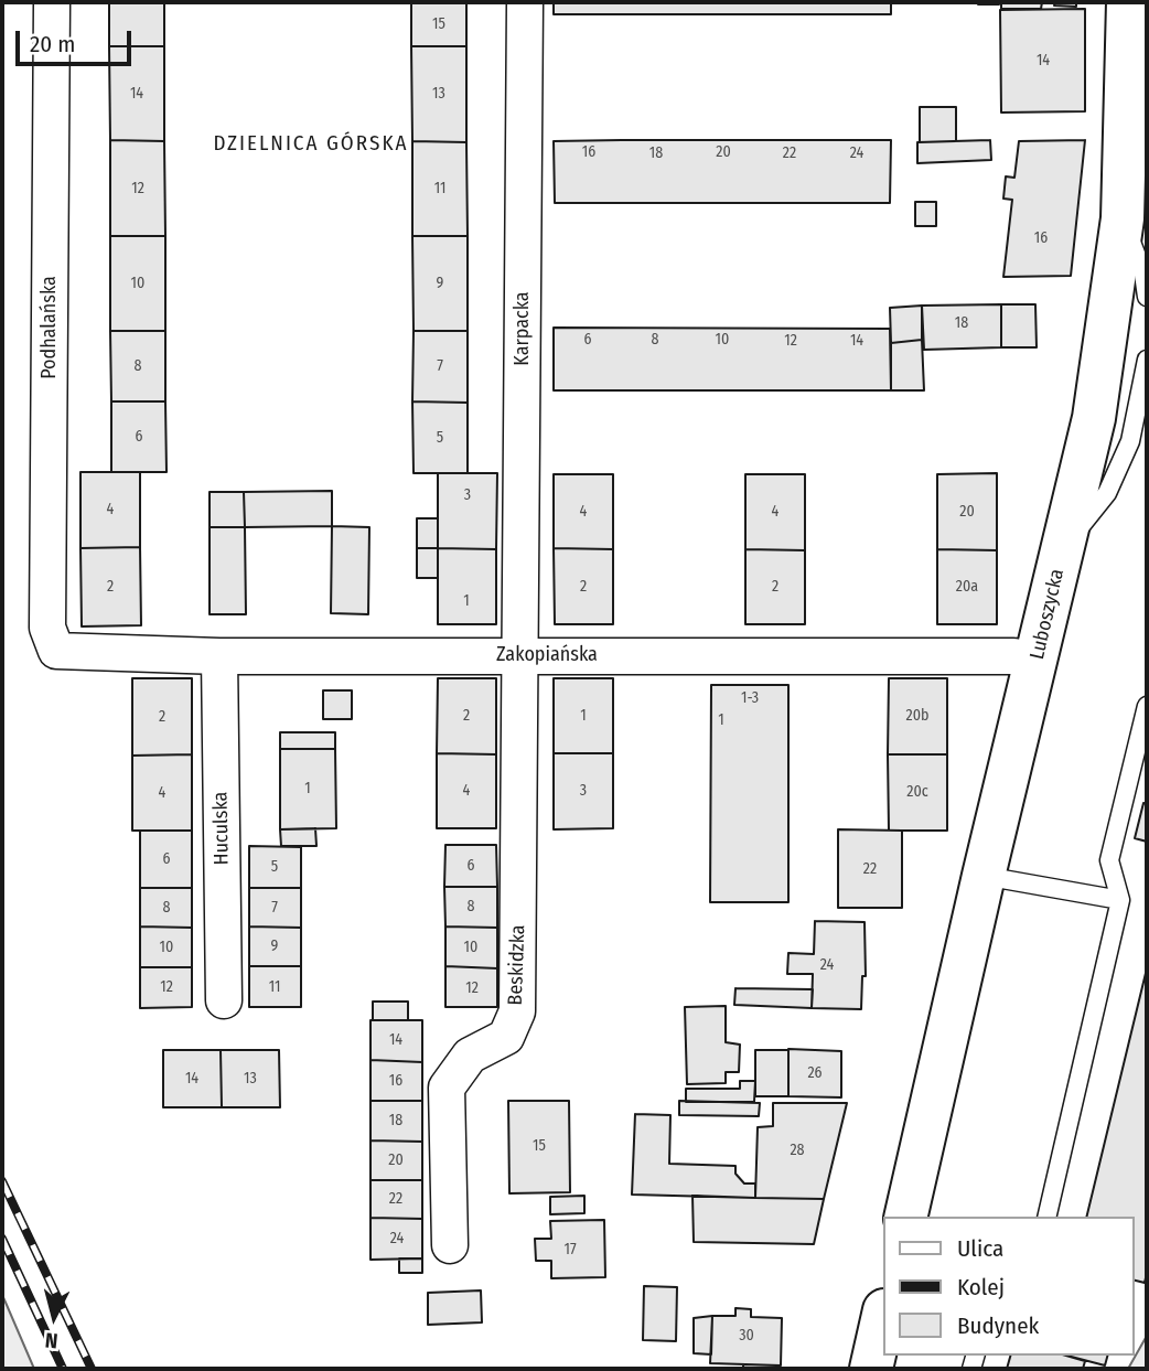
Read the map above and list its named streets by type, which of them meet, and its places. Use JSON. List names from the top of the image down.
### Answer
{
  "streets": {
    "street": [
      "Podhalańska",
      "Karpacka",
      "Luboszycka",
      "Zakopiańska",
      "Huculska",
      "Beskidzka"
    ]
  },
  "crossings": [
    ["Podhalańska", "Zakopiańska"],
    ["Karpacka", "Zakopiańska"],
    ["Karpacka", "Beskidzka"],
    ["Luboszycka", "Zakopiańska"],
    ["Zakopiańska", "Huculska"],
    ["Zakopiańska", "Beskidzka"]
  ],
  "districts": ["DZIELNICA GÓRSKA"],
  "house_numbers": [
    "15",
    "14",
    "14",
    "13",
    "16",
    "20",
    "18",
    "22",
    "24",
    "12",
    "11",
    "16",
    "10",
    "9",
    "18",
    "6",
    "8",
    "10",
    "12",
    "14",
    "8",
    "7",
    "6",
    "5",
    "3",
    "4",
    "4",
    "4",
    "20",
    "2",
    "2",
    "2",
    "20a",
    "1",
    "1-3",
    "2",
    "1",
    "20b",
    "2",
    "1",
    "1",
    "4",
    "3",
    "20c",
    "4",
    "6",
    "6",
    "5",
    "22",
    "8",
    "8",
    "7",
    "9",
    "10",
    "10",
    "24",
    "12",
    "11",
    "12",
    "14",
    "26",
    "14",
    "13",
    "16",
    "18",
    "15",
    "28",
    "20",
    "22",
    "24",
    "17",
    "30"
  ],
  "legend": ["Ulica", "Kolej", "Budynek"],
  "scale_bar": "20 m",
  "north": "bottom"
}
